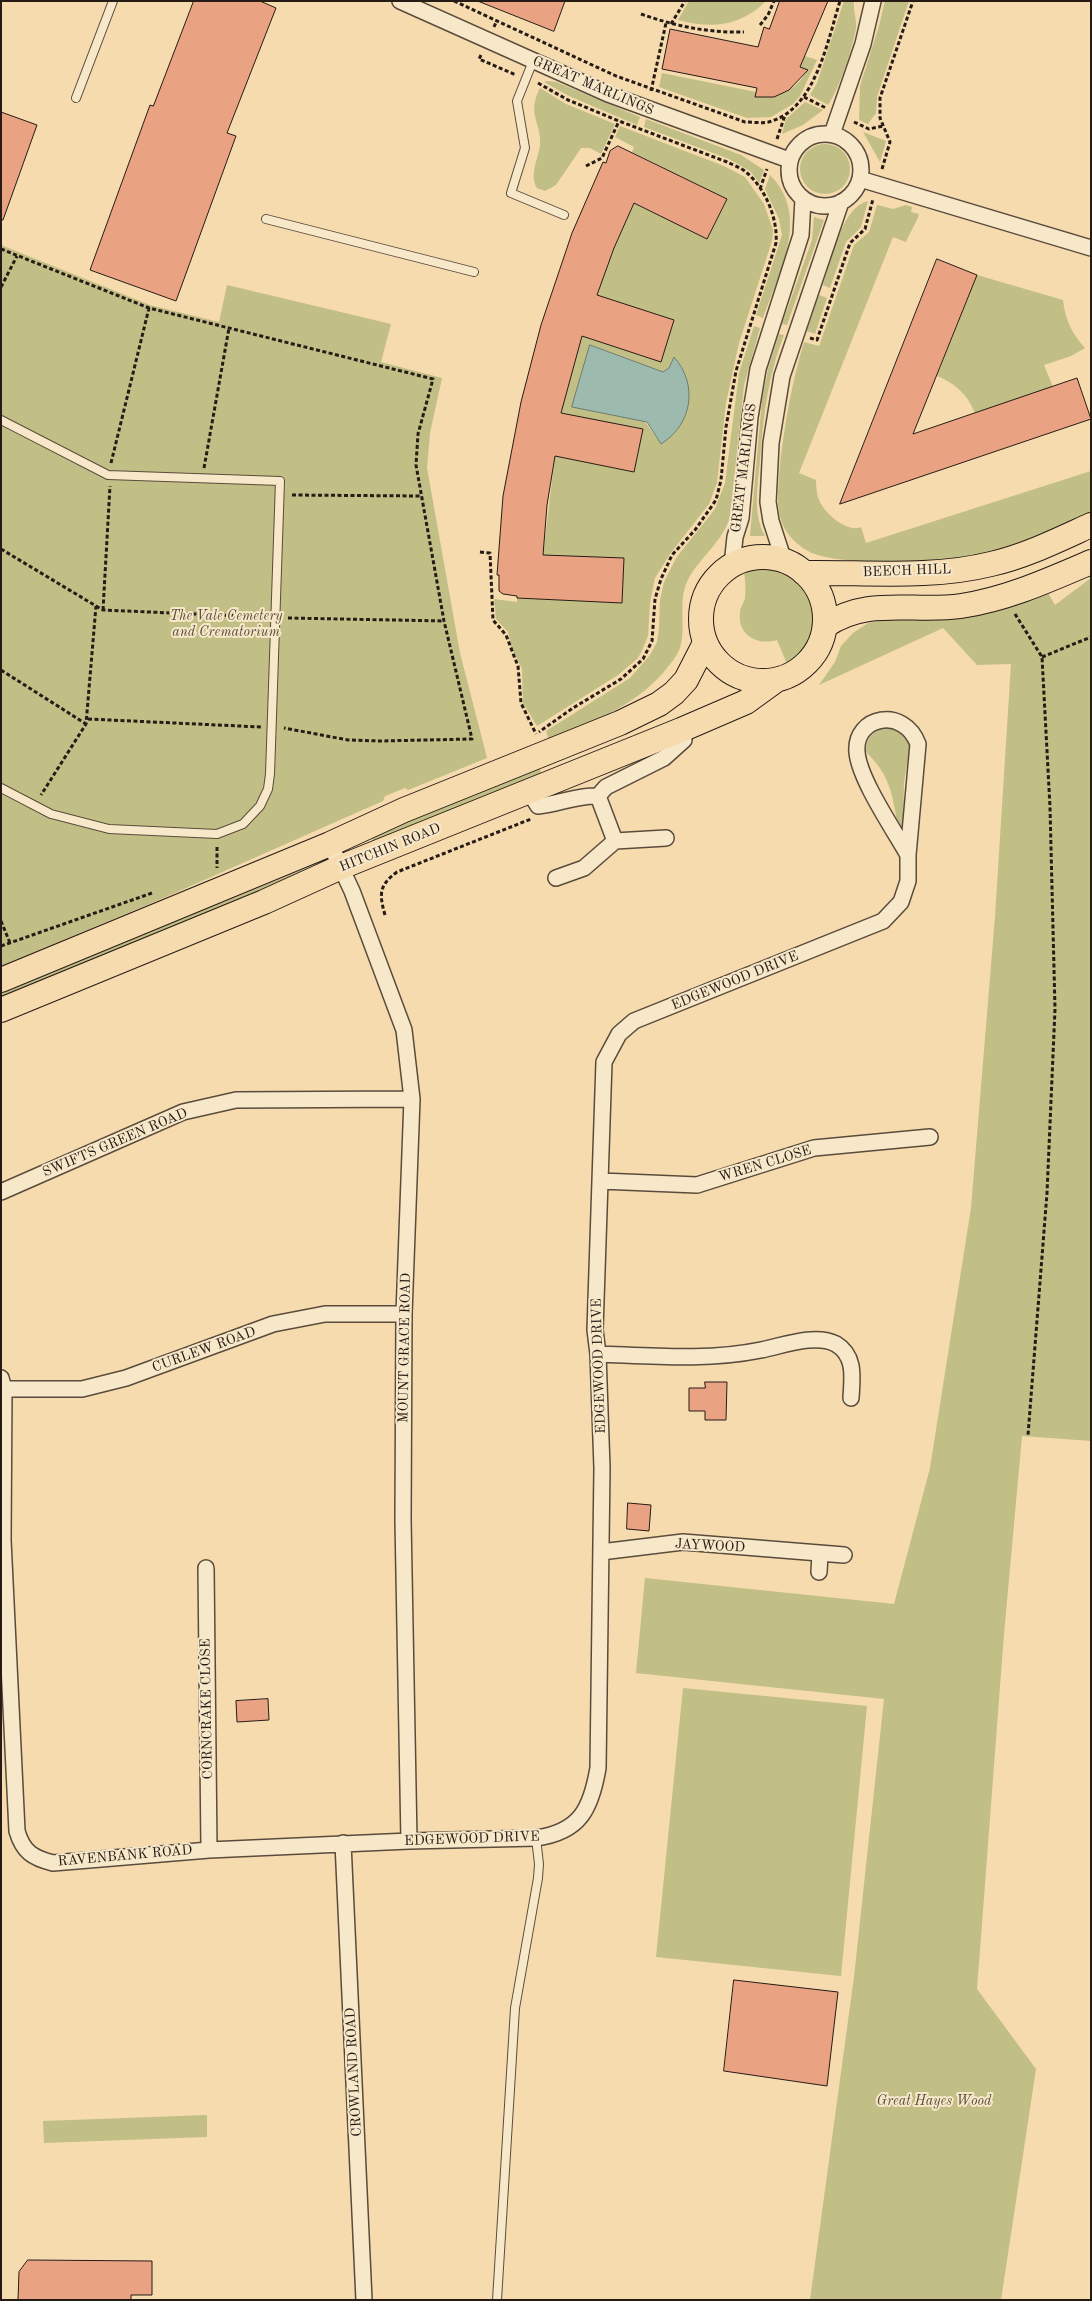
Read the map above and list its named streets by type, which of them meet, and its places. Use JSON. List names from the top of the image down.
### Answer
{
  "streets": {
    "main road": ["BEECH HILL", "HITCHIN ROAD"],
    "street": [
      "GREAT MARLINGS",
      "EDGEWOOD DRIVE",
      "SWIFTS GREEN ROAD",
      "WREN CLOSE",
      "MOUNT GRACE ROAD",
      "CURLEW ROAD",
      "JAYWOOD",
      "CORNCRAKE CLOSE",
      "RAVENBANK ROAD",
      "CROWLAND ROAD"
    ]
  },
  "crossings": [
    ["GREAT MARLINGS", "BEECH HILL"],
    ["GREAT MARLINGS", "HITCHIN ROAD"],
    ["BEECH HILL", "HITCHIN ROAD"],
    ["HITCHIN ROAD", "MOUNT GRACE ROAD"],
    ["EDGEWOOD DRIVE", "WREN CLOSE"],
    ["EDGEWOOD DRIVE", "MOUNT GRACE ROAD"],
    ["EDGEWOOD DRIVE", "JAYWOOD"],
    ["EDGEWOOD DRIVE", "RAVENBANK ROAD"],
    ["EDGEWOOD DRIVE", "CROWLAND ROAD"],
    ["SWIFTS GREEN ROAD", "MOUNT GRACE ROAD"],
    ["MOUNT GRACE ROAD", "CURLEW ROAD"],
    ["CURLEW ROAD", "RAVENBANK ROAD"],
    ["CORNCRAKE CLOSE", "RAVENBANK ROAD"],
    ["RAVENBANK ROAD", "CROWLAND ROAD"]
  ],
  "parks": ["The Vale Cemetery and Crematorium", "Great Hayes Wood"]
}
